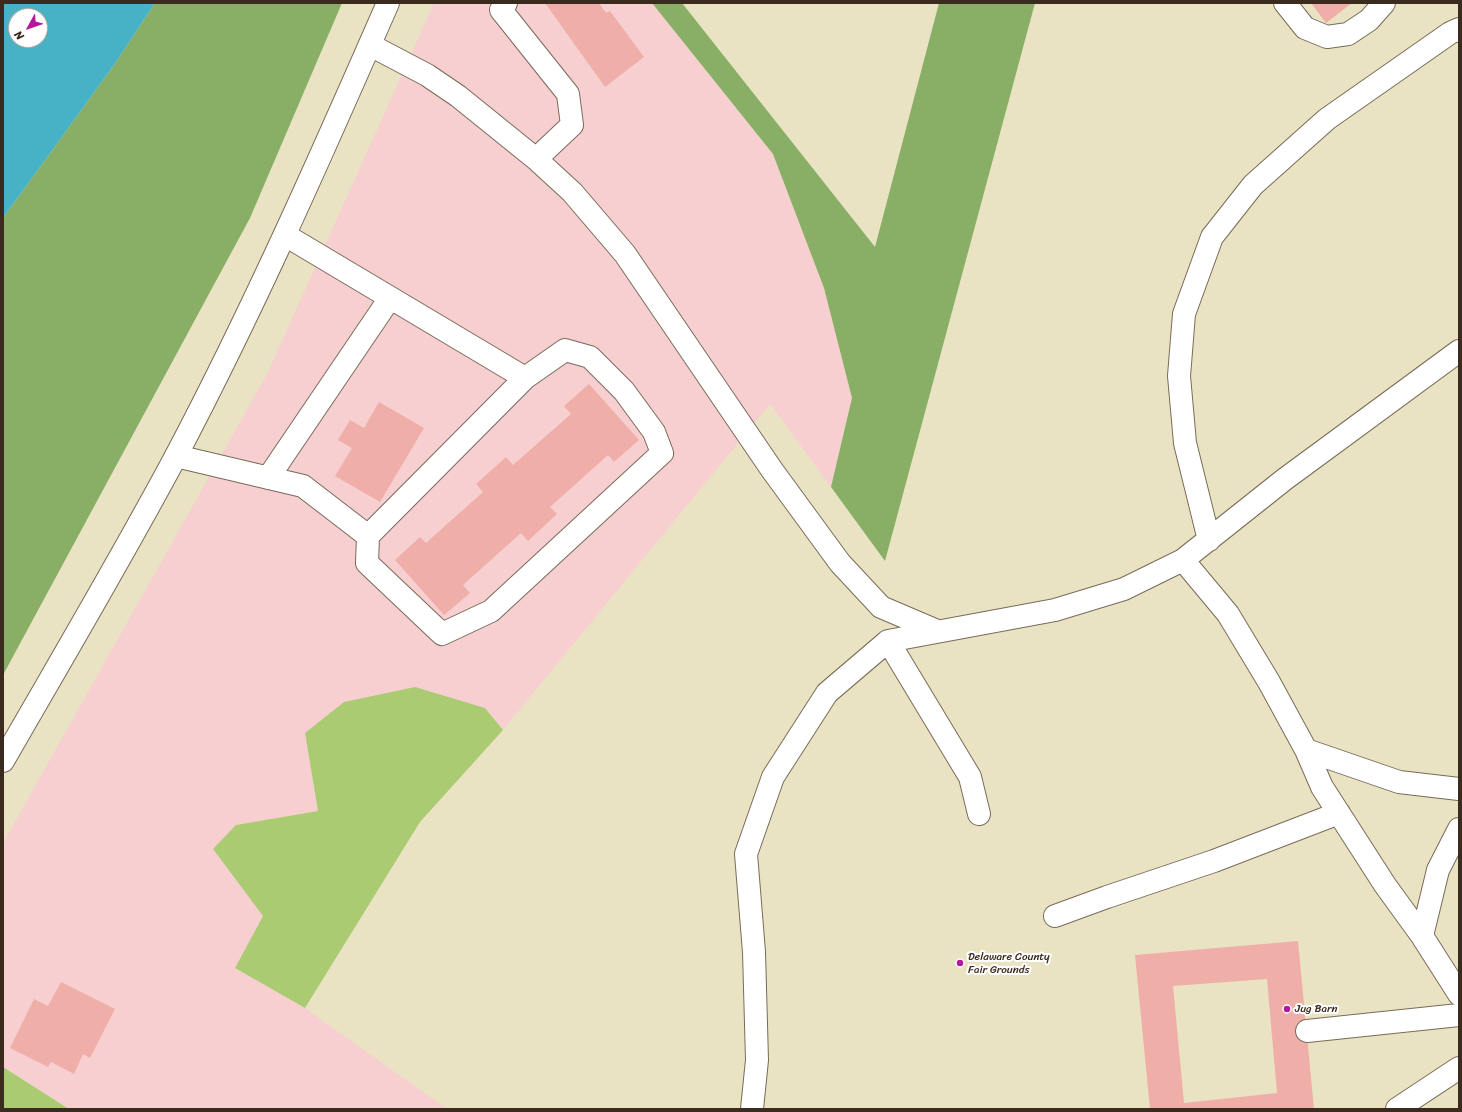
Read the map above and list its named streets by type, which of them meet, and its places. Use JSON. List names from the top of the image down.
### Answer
{
  "places": ["Delaware County Fair Grounds", "Jug Barn"],
  "north": "bottom left"
}
